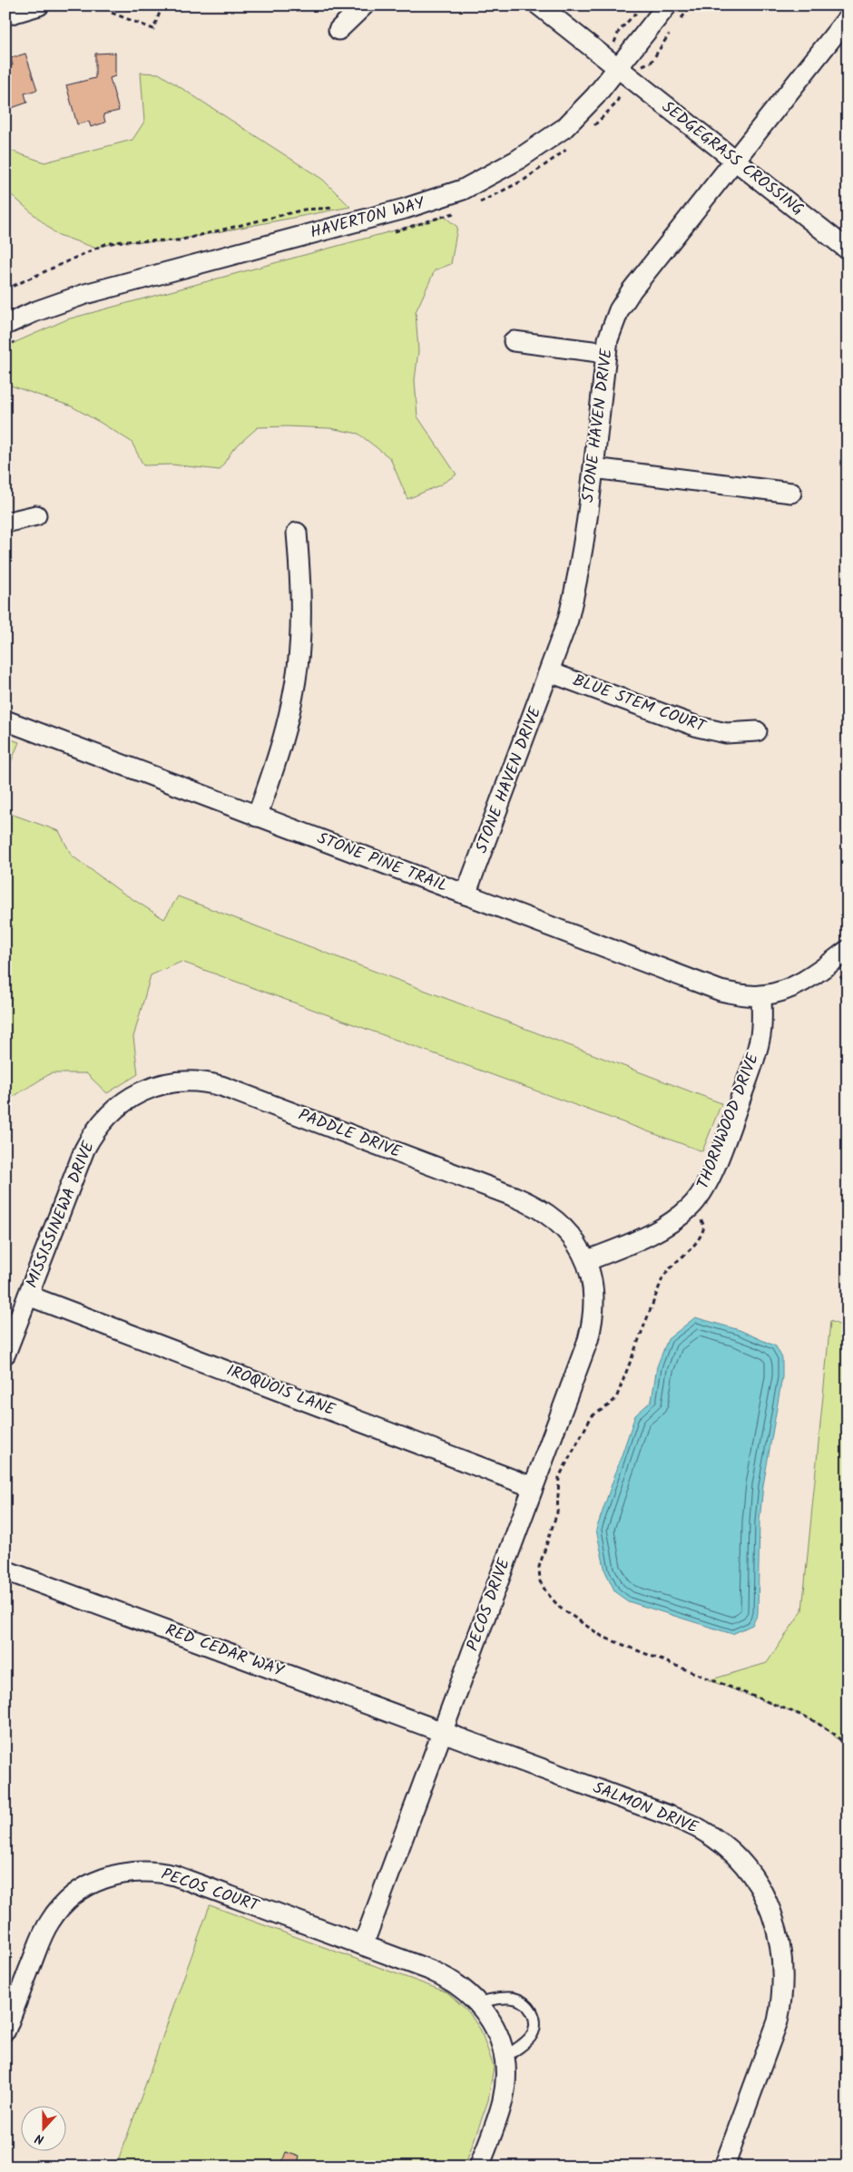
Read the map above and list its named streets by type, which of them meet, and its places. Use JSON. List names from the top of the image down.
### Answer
{
  "streets": {
    "street": [
      "SEDGEGRASS CROSSING",
      "HAVERTON WAY",
      "STONE HAVEN DRIVE",
      "BLUE STEM COURT",
      "STONE PINE TRAIL",
      "THORNWOOD DRIVE",
      "PADDLE DRIVE",
      "MISSISSINEWA DRIVE",
      "IROQUOIS LANE",
      "PECOS DRIVE",
      "RED CEDAR WAY",
      "SALMON DRIVE",
      "PECOS COURT"
    ]
  },
  "crossings": [
    ["SEDGEGRASS CROSSING", "HAVERTON WAY"],
    ["SEDGEGRASS CROSSING", "STONE HAVEN DRIVE"],
    ["STONE HAVEN DRIVE", "BLUE STEM COURT"],
    ["STONE HAVEN DRIVE", "STONE PINE TRAIL"],
    ["STONE PINE TRAIL", "THORNWOOD DRIVE"],
    ["THORNWOOD DRIVE", "PADDLE DRIVE"],
    ["THORNWOOD DRIVE", "PECOS DRIVE"],
    ["PADDLE DRIVE", "MISSISSINEWA DRIVE"],
    ["PADDLE DRIVE", "PECOS DRIVE"],
    ["MISSISSINEWA DRIVE", "IROQUOIS LANE"],
    ["IROQUOIS LANE", "PECOS DRIVE"],
    ["PECOS DRIVE", "RED CEDAR WAY"],
    ["PECOS DRIVE", "SALMON DRIVE"],
    ["PECOS DRIVE", "PECOS COURT"],
    ["RED CEDAR WAY", "SALMON DRIVE"]
  ],
  "north": "bottom"
}
